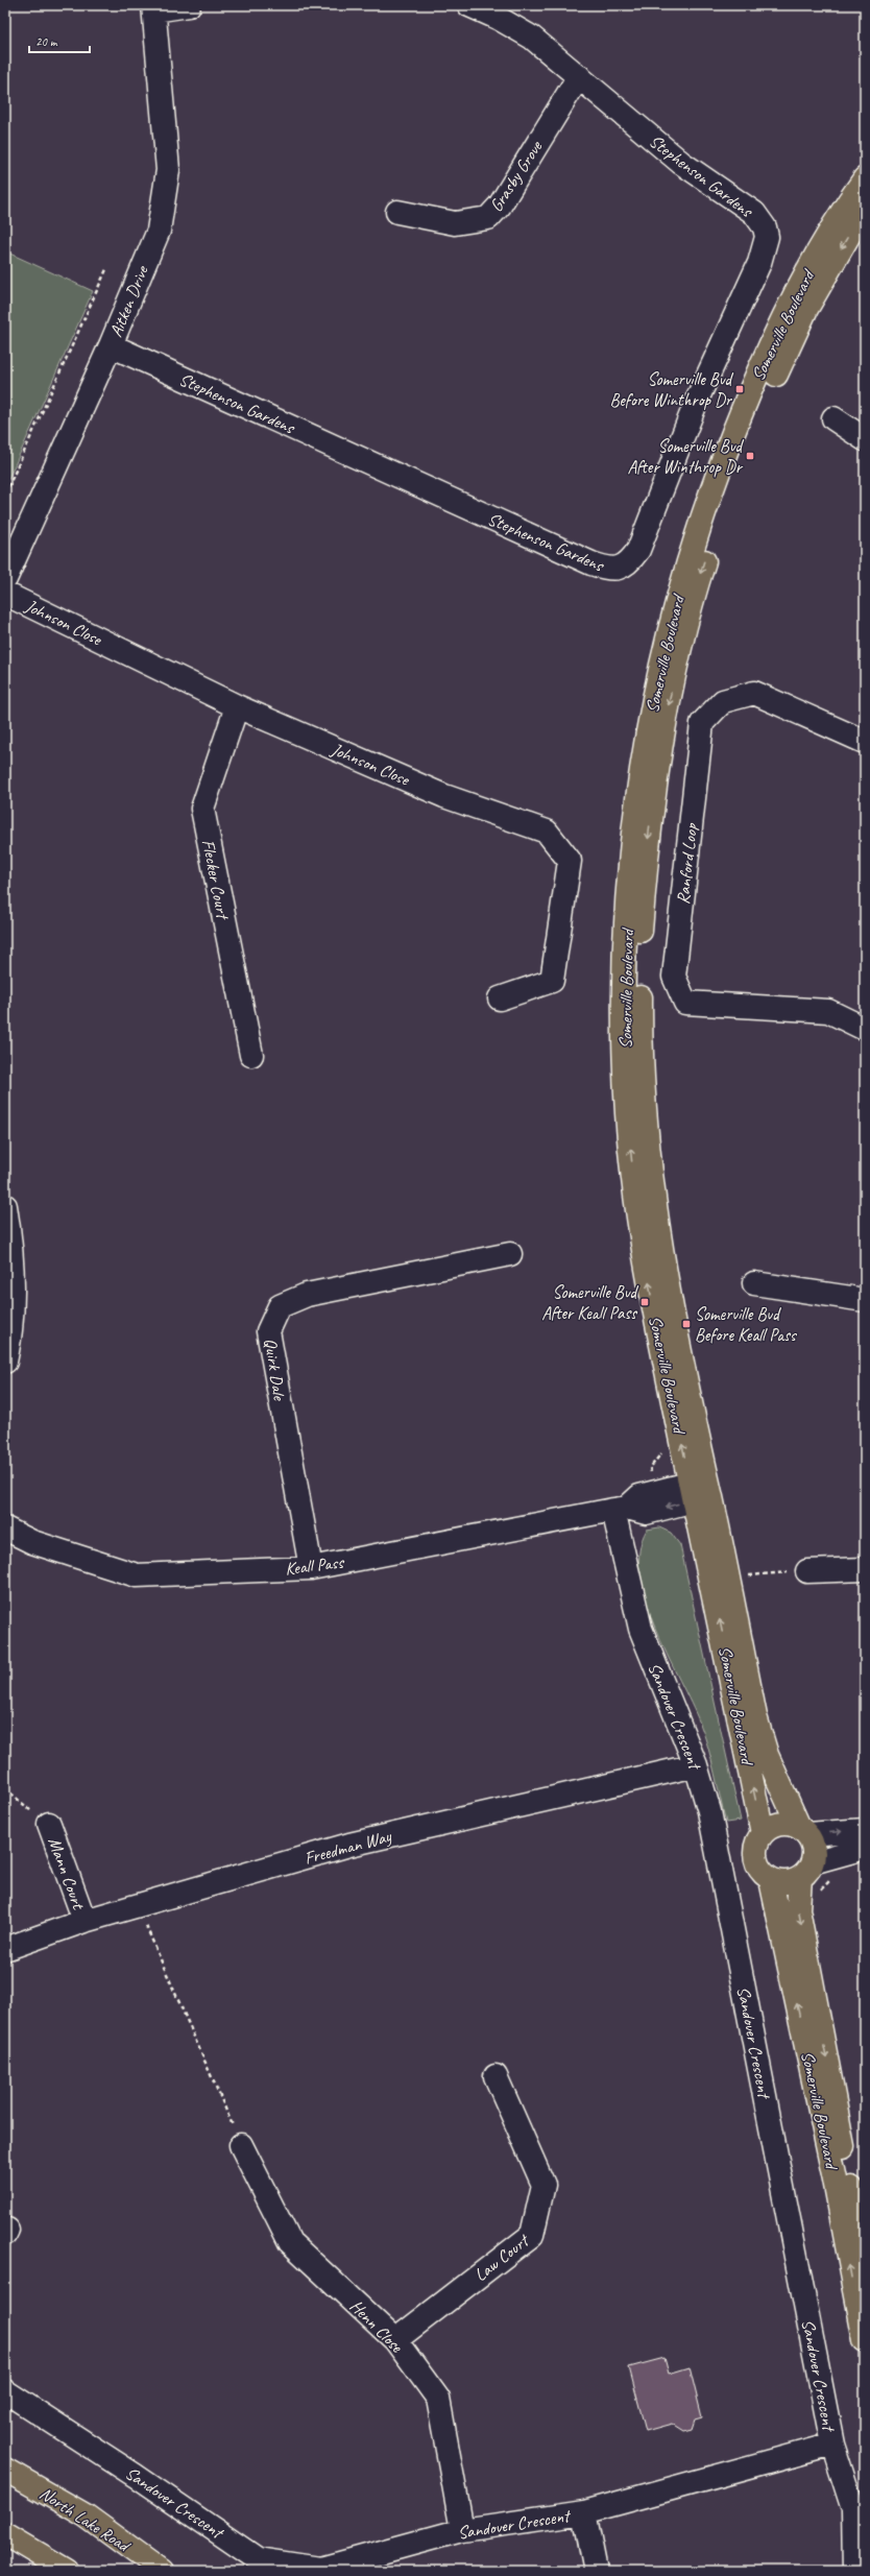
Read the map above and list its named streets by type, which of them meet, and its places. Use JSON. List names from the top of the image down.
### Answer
{
  "streets": {
    "main road": ["Somerville Boulevard", "North Lake Road"],
    "street": [
      "Stephenson Gardens",
      "Grasby Grove",
      "Aitken Drive",
      "Johnson Close",
      "Ranford Loop",
      "Flecker Court",
      "Quirk Dale",
      "Keall Pass",
      "Sandover Crescent",
      "Freedman Way",
      "Mann Court",
      "Law Court",
      "Henn Close"
    ]
  },
  "crossings": [
    ["Stephenson Gardens", "Grasby Grove"],
    ["Stephenson Gardens", "Aitken Drive"],
    ["Somerville Boulevard", "Keall Pass"],
    ["Johnson Close", "Flecker Court"],
    ["Quirk Dale", "Keall Pass"],
    ["Keall Pass", "Sandover Crescent"],
    ["Sandover Crescent", "Freedman Way"],
    ["Sandover Crescent", "Henn Close"],
    ["Freedman Way", "Mann Court"],
    ["Law Court", "Henn Close"]
  ],
  "places": {
    "transit": [
      "Somerville Bvd Before Winthrop Dr",
      "Somerville Bvd After Winthrop Dr",
      "Somerville Bvd After Keall Pass",
      "Somerville Bvd Before Keall Pass"
    ]
  },
  "scale_bar": "20 m"
}
